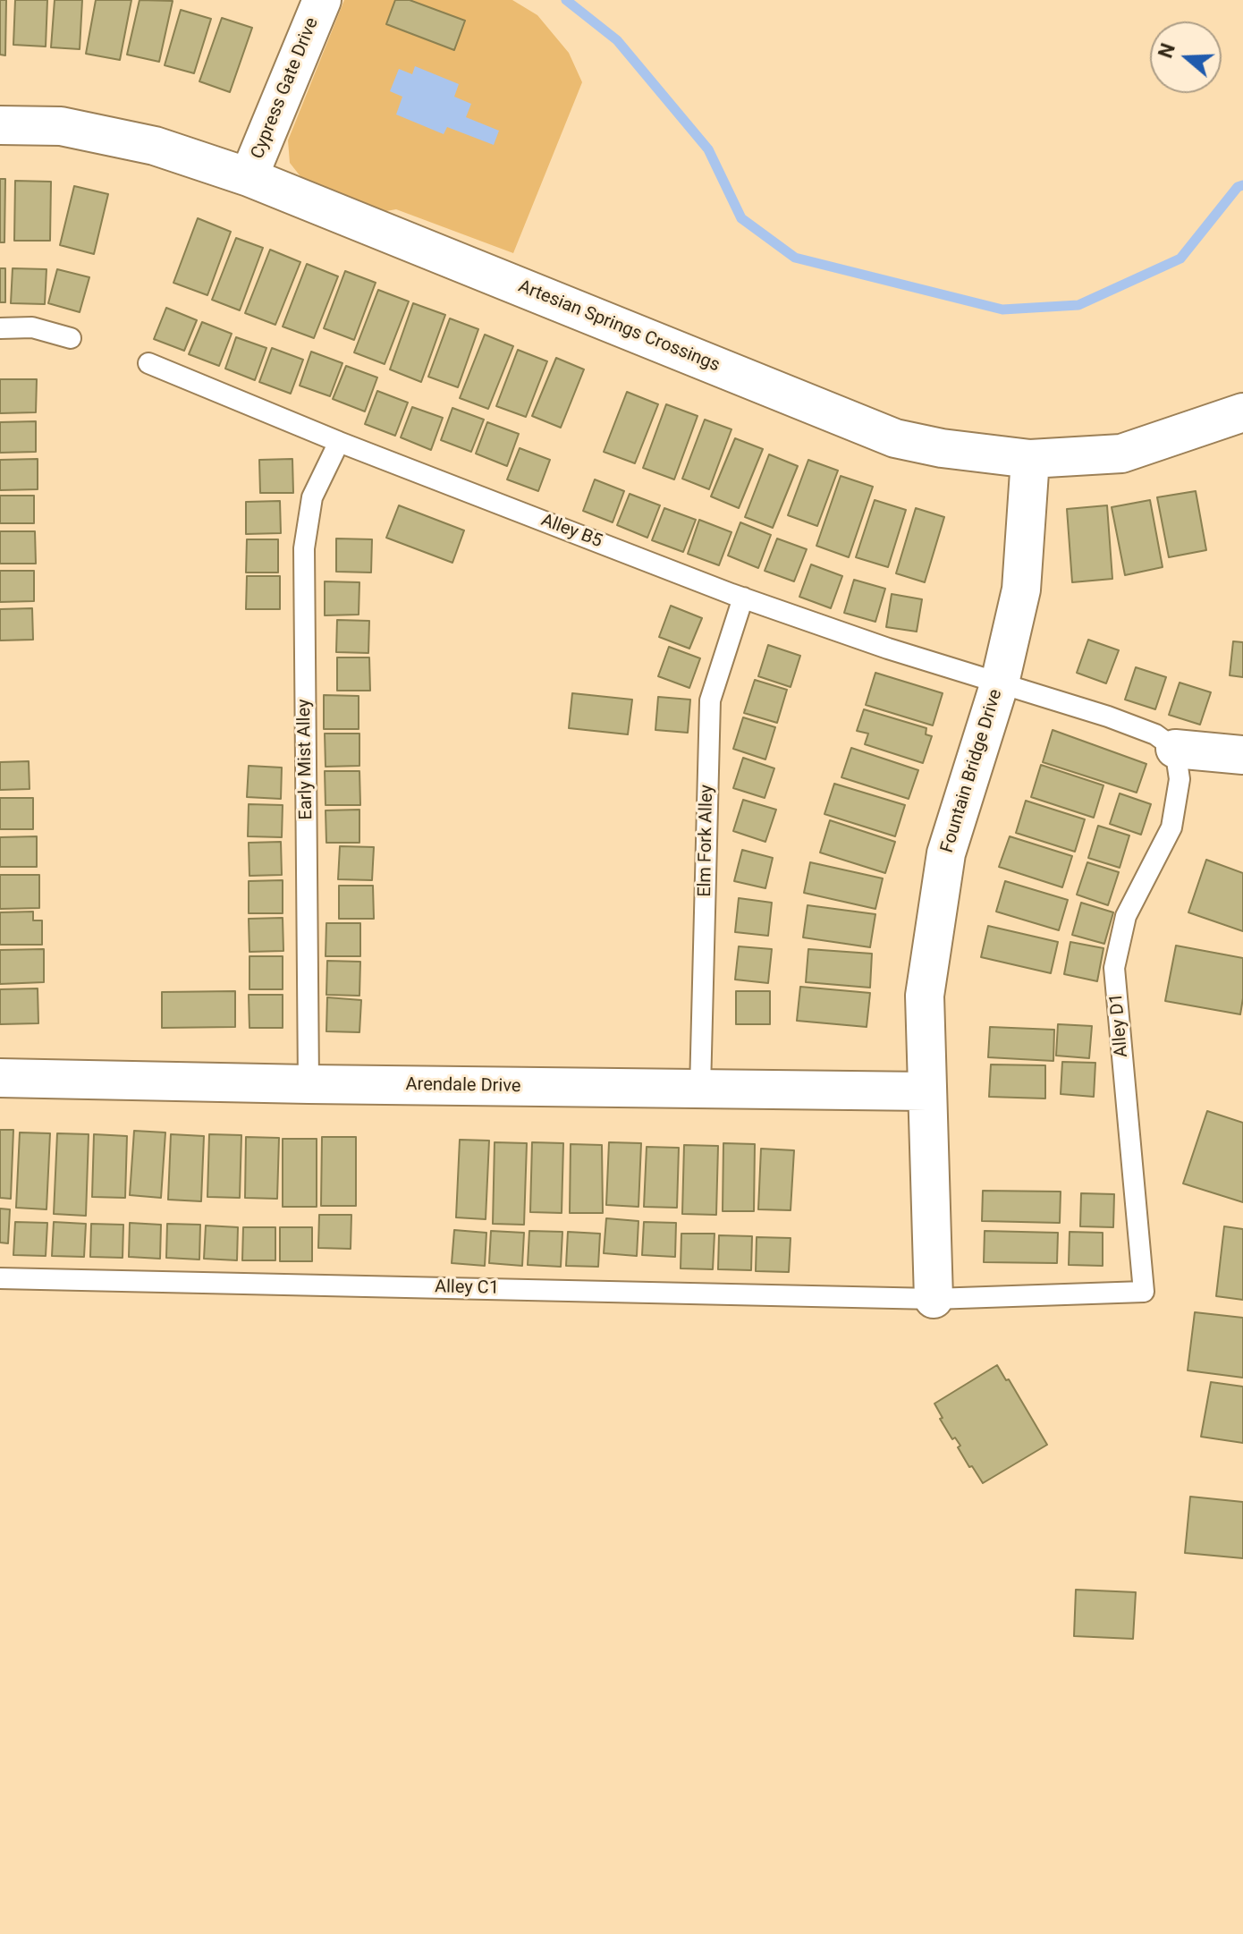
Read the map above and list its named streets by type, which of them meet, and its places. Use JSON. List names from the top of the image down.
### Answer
{
  "streets": {
    "street": [
      "Cypress Gate Drive",
      "Artesian Springs Crossings",
      "Fountain Bridge Drive",
      "Arendale Drive"
    ],
    "lane": [
      "Alley B5",
      "Early Mist Alley",
      "Elm Fork Alley",
      "Alley D1",
      "Alley C1"
    ]
  },
  "crossings": [
    ["Cypress Gate Drive", "Artesian Springs Crossings"],
    ["Artesian Springs Crossings", "Fountain Bridge Drive"],
    ["Alley B5", "Early Mist Alley"],
    ["Alley B5", "Fountain Bridge Drive"],
    ["Alley B5", "Elm Fork Alley"],
    ["Early Mist Alley", "Arendale Drive"],
    ["Fountain Bridge Drive", "Alley D1"],
    ["Fountain Bridge Drive", "Arendale Drive"],
    ["Fountain Bridge Drive", "Alley C1"],
    ["Elm Fork Alley", "Arendale Drive"],
    ["Alley D1", "Alley C1"]
  ],
  "north": "left"
}
